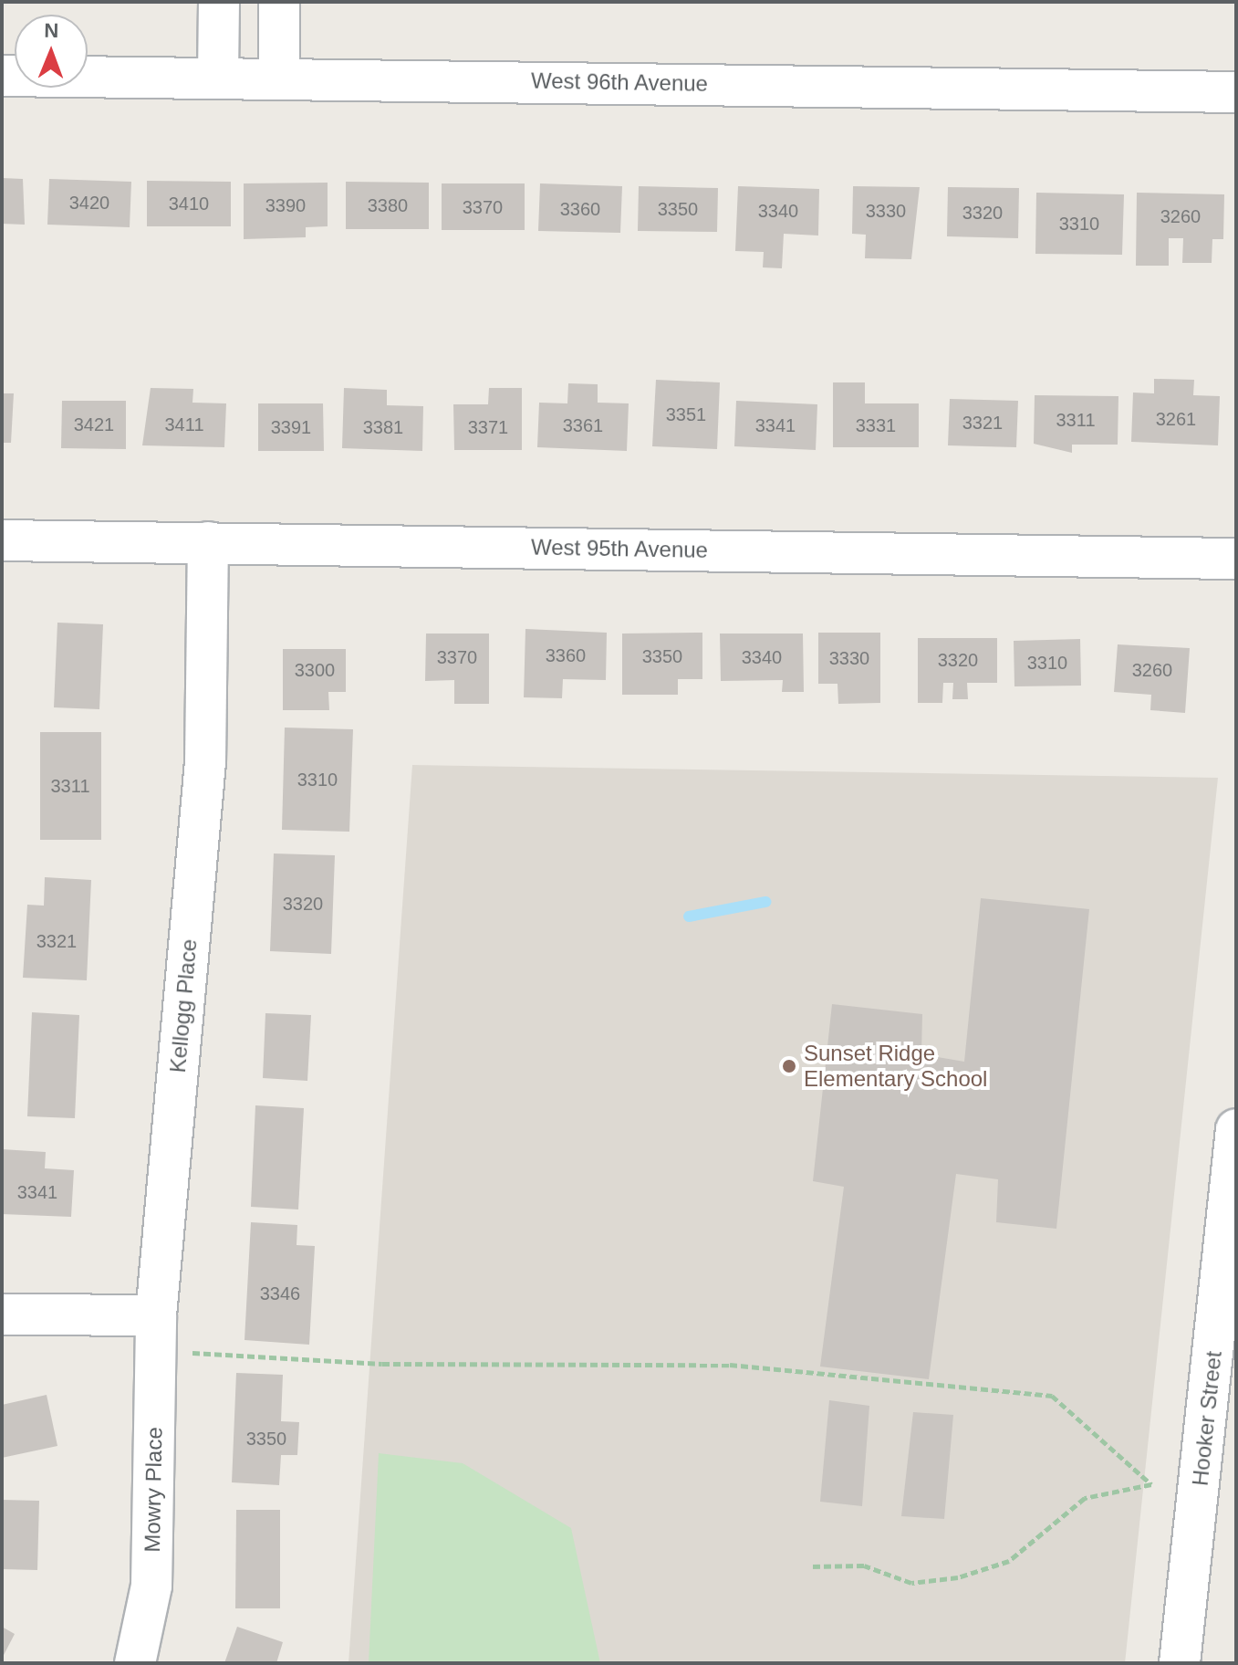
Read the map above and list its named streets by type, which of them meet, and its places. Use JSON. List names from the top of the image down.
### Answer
{
  "streets": {
    "street": [
      "West 96th Avenue",
      "West 95th Avenue",
      "Kellogg Place",
      "Hooker Street",
      "Mowry Place"
    ]
  },
  "crossings": [
    ["West 95th Avenue", "Kellogg Place"],
    ["Kellogg Place", "Mowry Place"]
  ],
  "places": ["Sunset Ridge Elementary School"],
  "house_numbers": [
    "3420",
    "3410",
    "3390",
    "3380",
    "3370",
    "3360",
    "3350",
    "3340",
    "3330",
    "3320",
    "3260",
    "3310",
    "3351",
    "3261",
    "3311",
    "3321",
    "3421",
    "3411",
    "3361",
    "3341",
    "3331",
    "3391",
    "3381",
    "3371",
    "3360",
    "3350",
    "3370",
    "3340",
    "3330",
    "3320",
    "3310",
    "3300",
    "3260",
    "3310",
    "3311",
    "3320",
    "3321",
    "3341",
    "3346",
    "3350"
  ],
  "north": "top"
}
